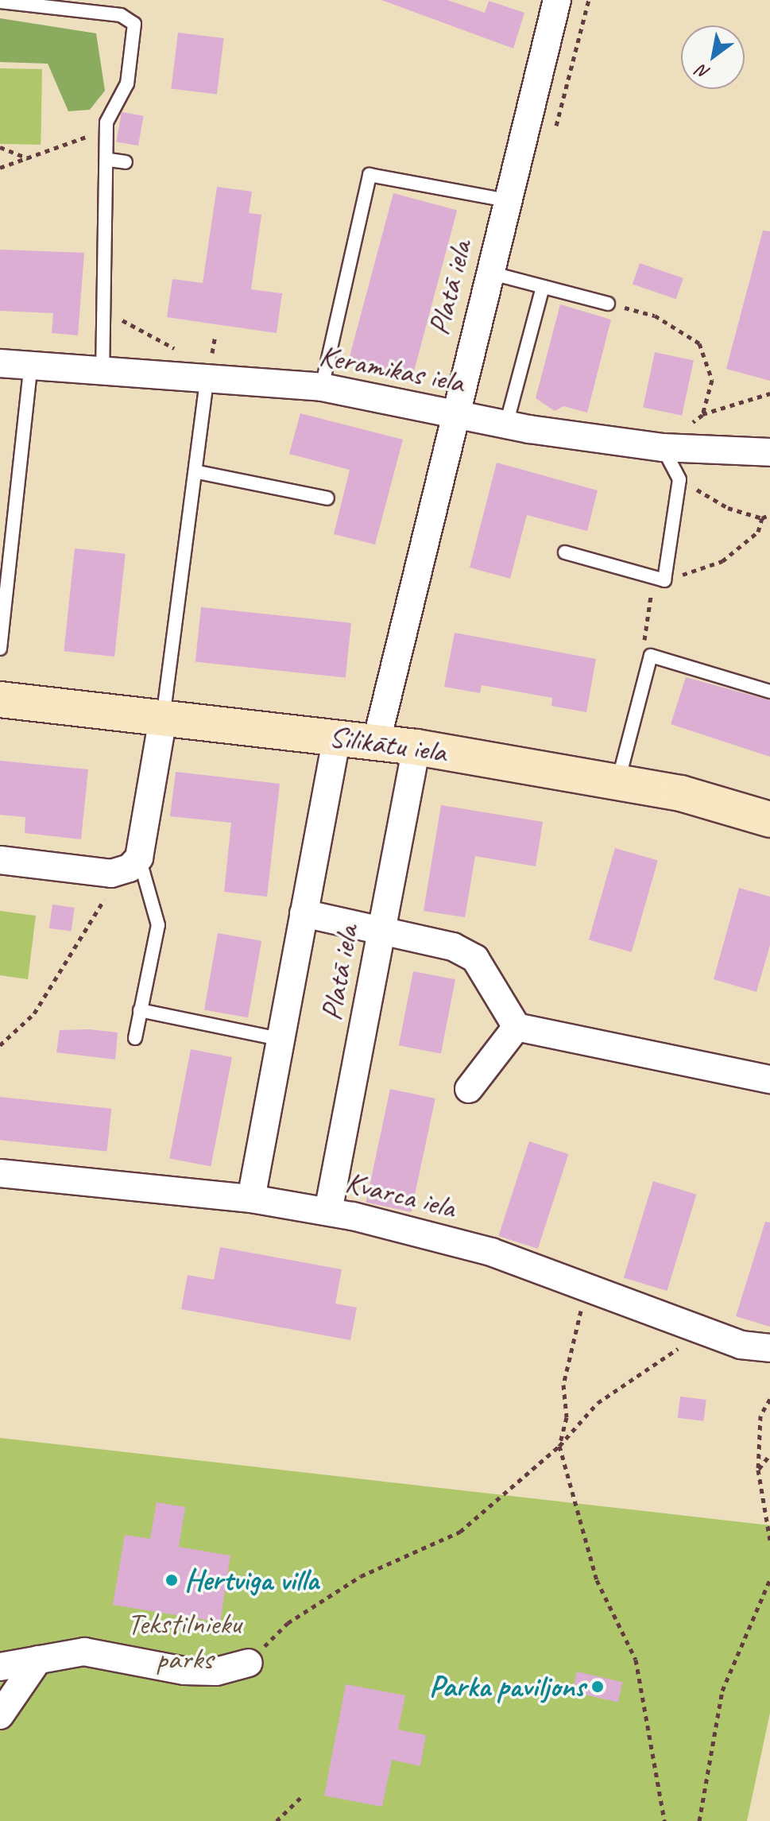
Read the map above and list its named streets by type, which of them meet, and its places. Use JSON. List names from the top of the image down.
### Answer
{
  "streets": {
    "main road": ["Silikātu iela"],
    "street": ["Platā iela", "Keramikas iela", "Kvarca iela"]
  },
  "crossings": [
    ["Platā iela", "Keramikas iela"],
    ["Platā iela", "Silikātu iela"],
    ["Platā iela", "Kvarca iela"]
  ],
  "parks": ["Tekstilnieku parks"],
  "places": ["Hertviga villa", "Parka paviljons"],
  "north": "bottom left"
}
